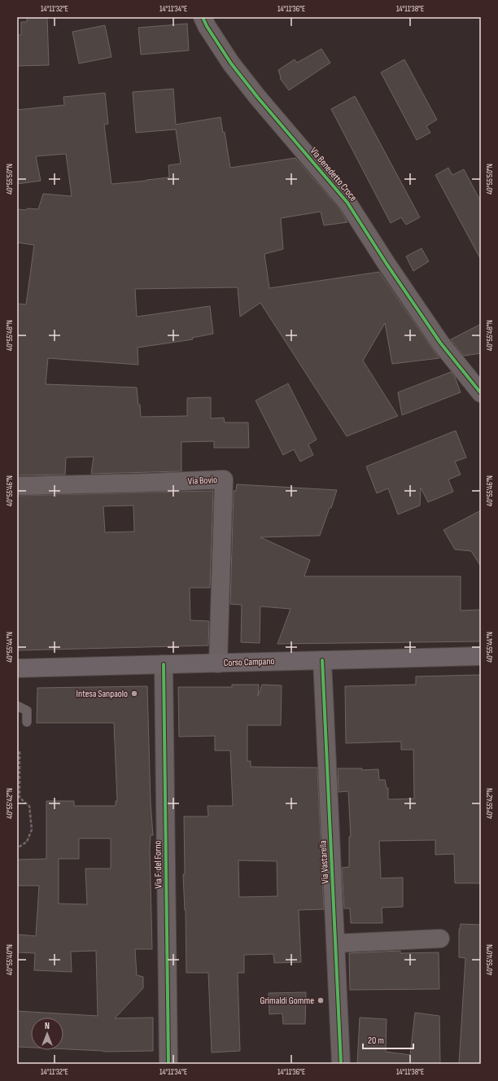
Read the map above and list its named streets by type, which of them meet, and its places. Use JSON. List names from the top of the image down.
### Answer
{
  "streets": {
    "main road": ["Corso Campano"],
    "street": [
      "Via Benedetto Croce",
      "Via Bovio",
      "Via Vastarella",
      "Via F. del Forno"
    ]
  },
  "crossings": [
    ["Via Bovio", "Corso Campano"],
    ["Corso Campano", "Via Vastarella"],
    ["Corso Campano", "Via F. del Forno"]
  ],
  "places": ["Intesa Sanpaolo", "Grimaldi Gomme"],
  "scale_bar": "20 m",
  "north": "top",
  "coordinates": [
    "14°11'32\"E",
    "14°11'34\"E",
    "14°11'36\"E",
    "14°11'38\"E",
    "40°55'50\"N",
    "40°55'48\"N",
    "40°55'46\"N",
    "40°55'44\"N",
    "40°55'42\"N",
    "40°55'40\"N"
  ]
}
